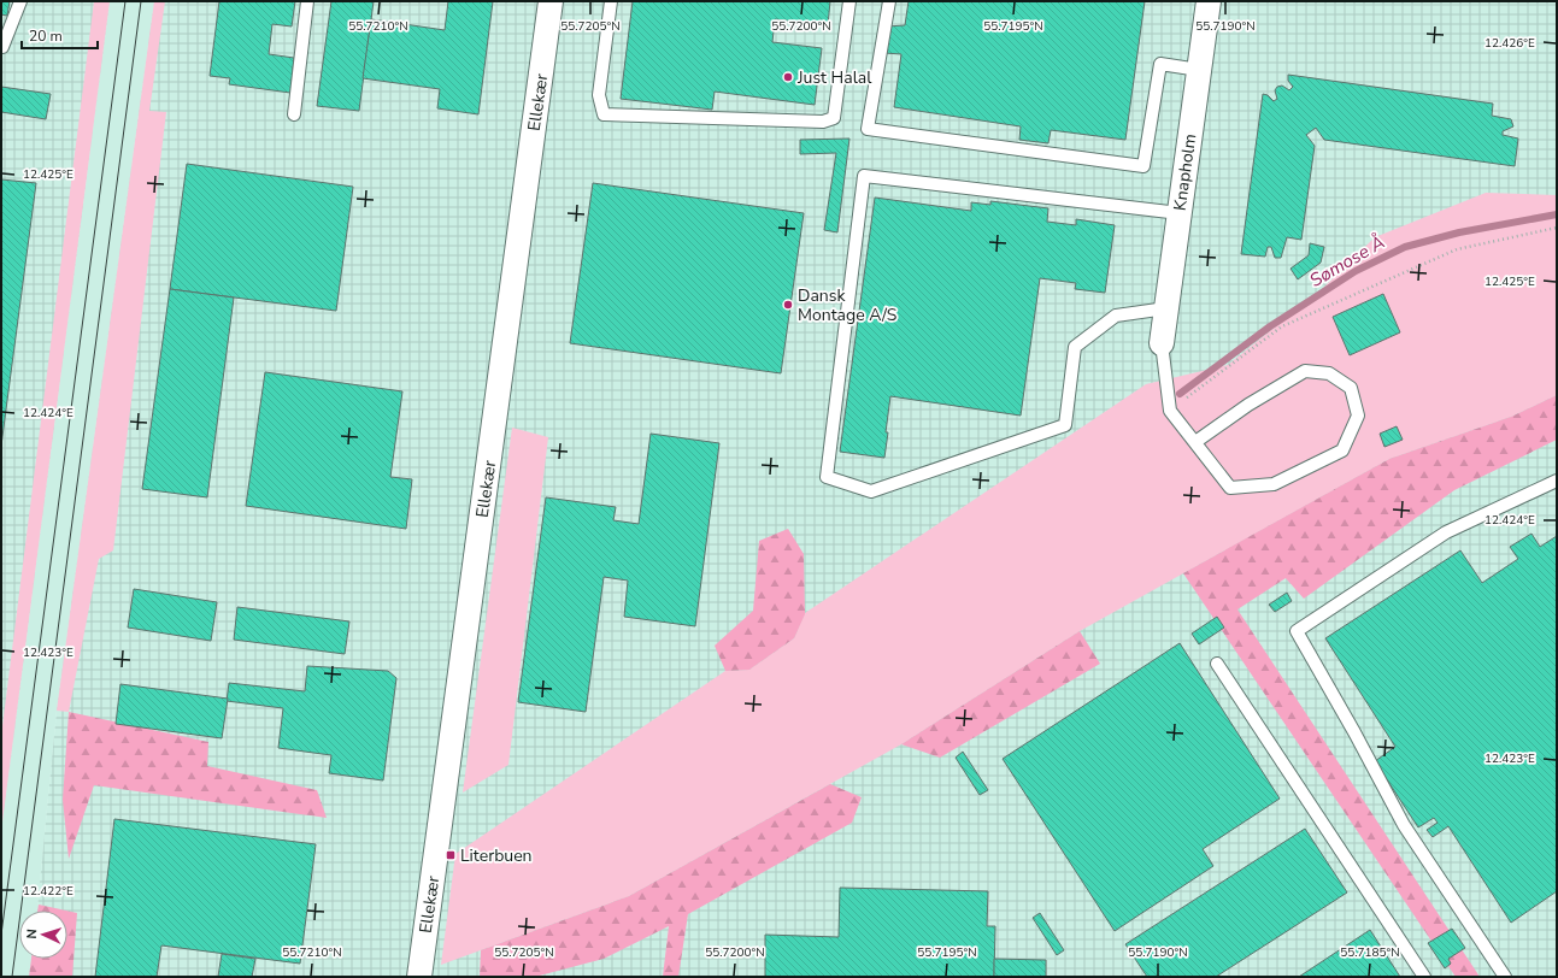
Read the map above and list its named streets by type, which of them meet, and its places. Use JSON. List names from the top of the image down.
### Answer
{
  "streets": {
    "street": ["Ellekær", "Knapholm"]
  },
  "water": ["Sømose Å"],
  "places": {
    "other": ["Just Halal", "Dansk Montage A/S"],
    "transit": ["Literbuen"]
  },
  "scale_bar": "20 m",
  "north": "left",
  "coordinates": [
    "55.7210°N",
    "55.7205°N",
    "55.7200°N",
    "55.7195°N",
    "55.7190°N",
    "12.426°E",
    "12.425°E",
    "12.424°E",
    "12.423°E",
    "12.422°E",
    "55.7185°N"
  ]
}
